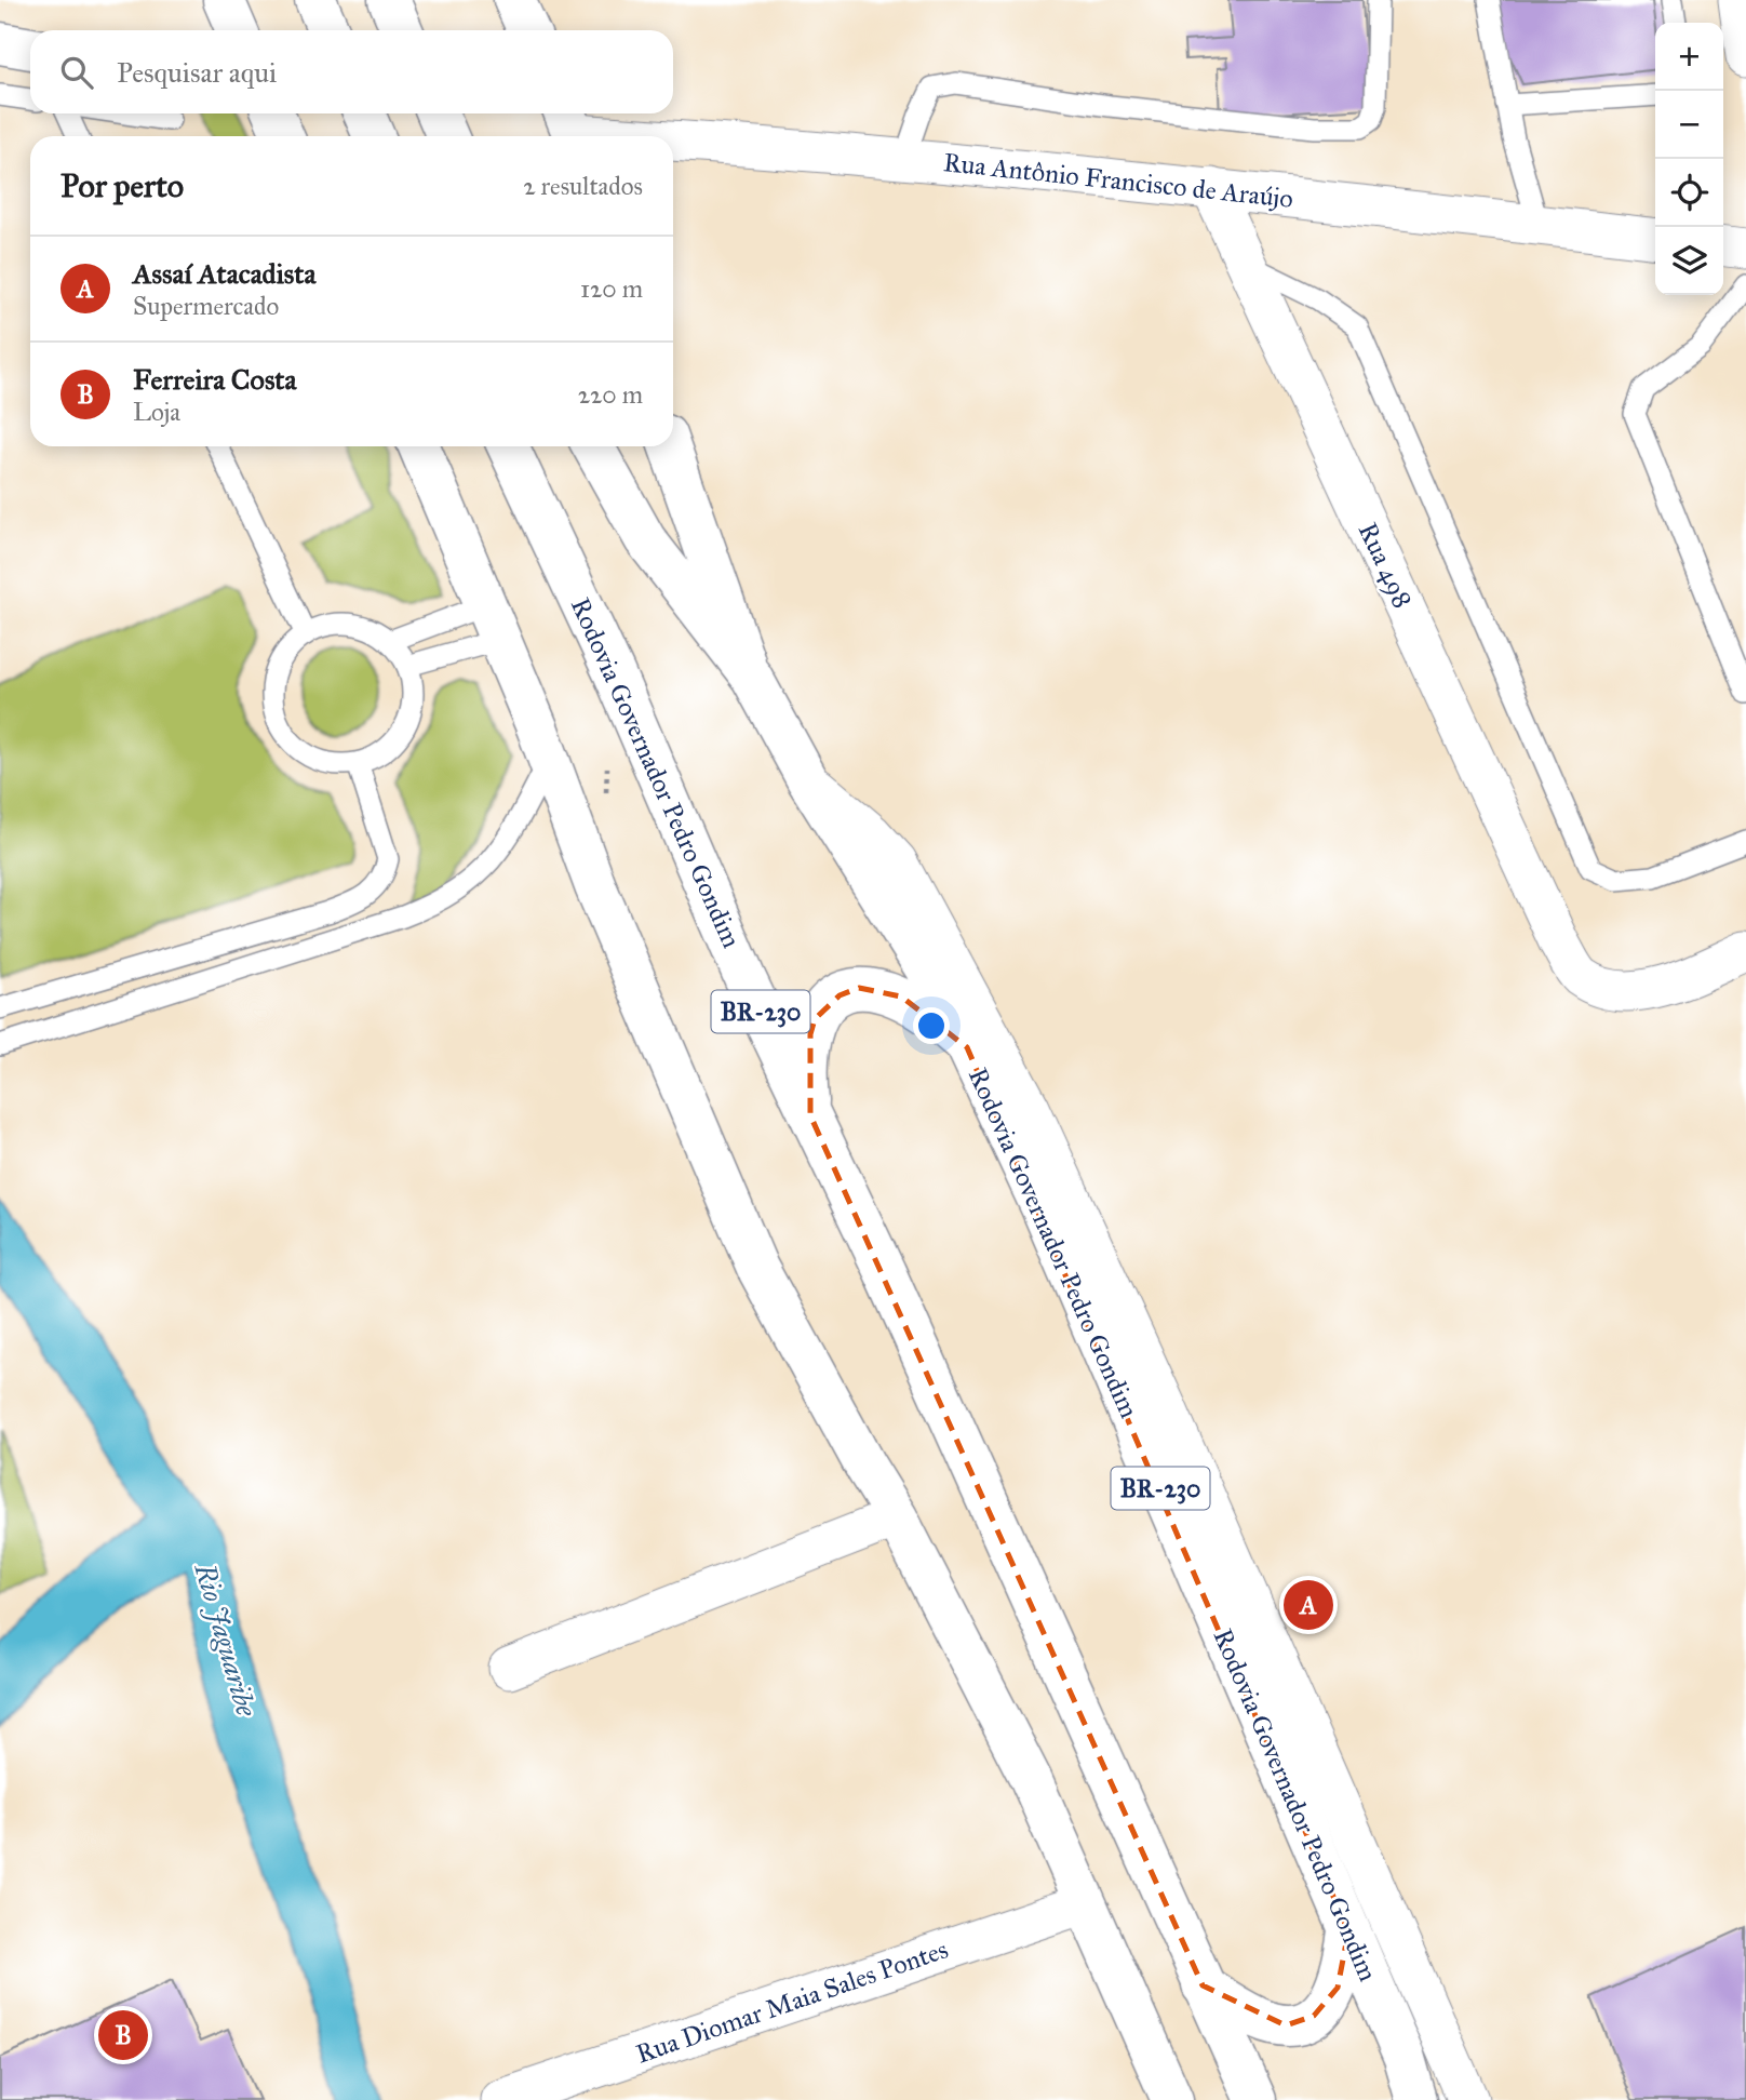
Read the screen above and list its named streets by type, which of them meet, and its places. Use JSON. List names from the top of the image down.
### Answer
{
  "streets": {
    "main road": ["Rodovia Governador Pedro Gondim", "BR-230"],
    "street": ["Rua Antônio Francisco de Araújo", "Rua 498", "Rua Diomar Maia Sales Pontes"]
  },
  "crossings": [
    ["Rua Antônio Francisco de Araújo", "Rua 498"]
  ],
  "water": ["Rio Jaguaribe"],
  "page": {
    "map_buttons": ["+", "−"],
    "search": "Pesquisar aqui",
    "heading": ["Por perto", "2 resultados"],
    "list": [
      {
        "mark": "A",
        "name": "Assaí Atacadista",
        "note": "Supermercado",
        "value": "120 m"
      },
      {
        "mark": "B",
        "name": "Ferreira Costa",
        "note": "Loja",
        "value": "220 m"
      }
    ],
    "pins": ["A", "B"]
  }
}
